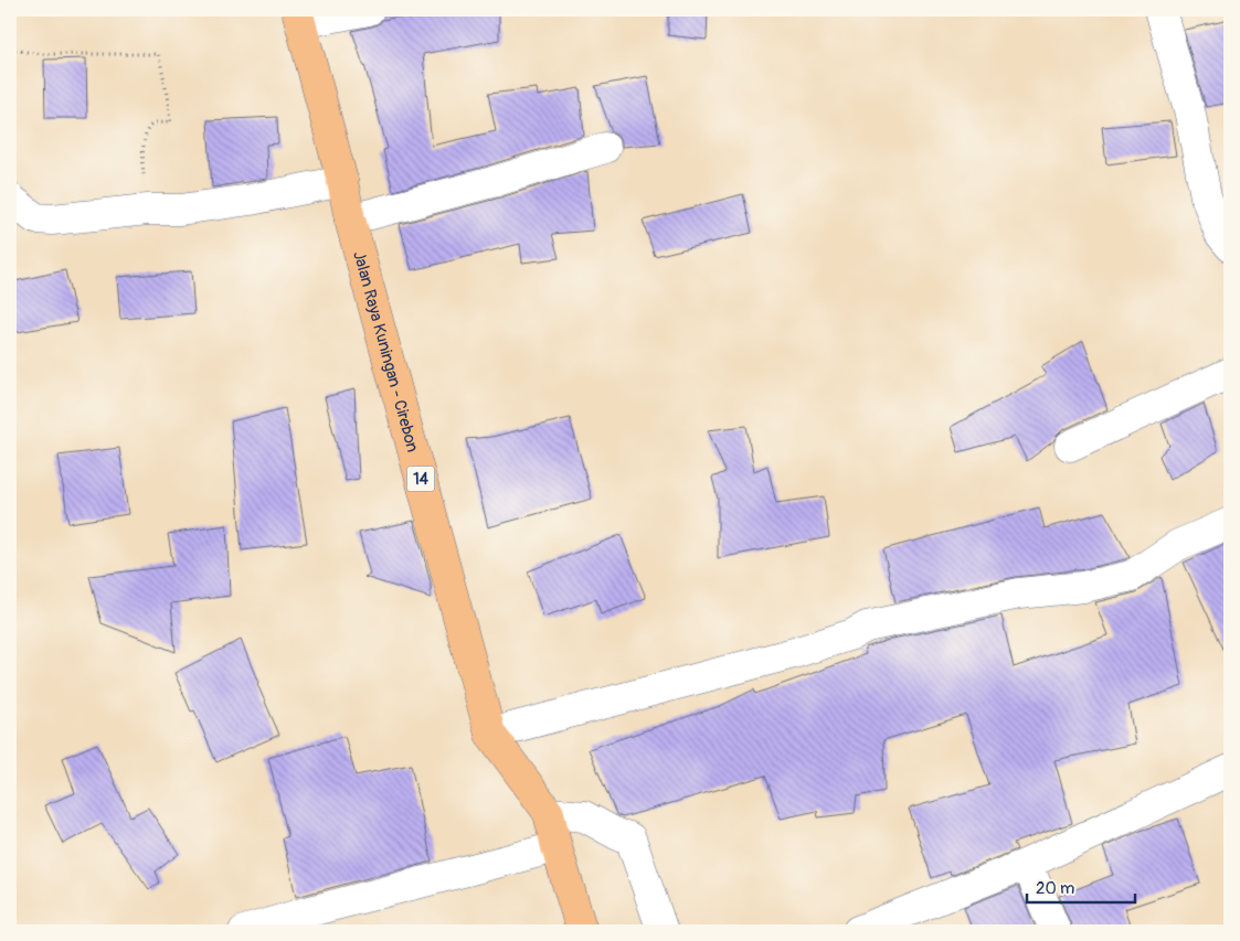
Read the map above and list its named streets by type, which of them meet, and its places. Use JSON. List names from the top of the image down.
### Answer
{
  "streets": {
    "highway": ["Jalan Raya Kuningan - Cirebon", "14"]
  },
  "scale_bar": "20 m"
}
